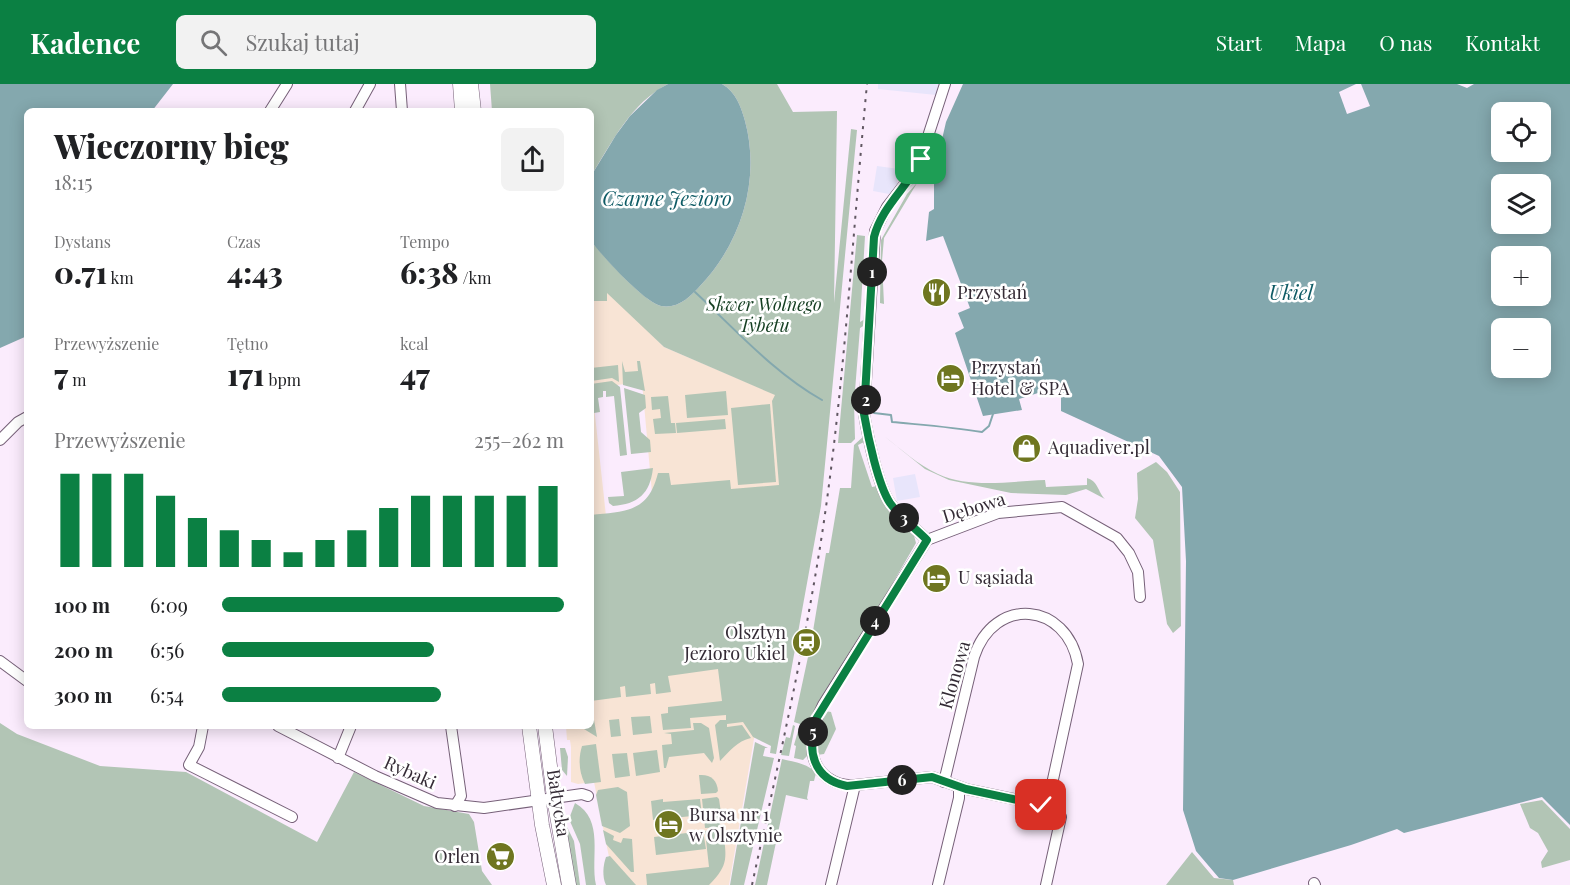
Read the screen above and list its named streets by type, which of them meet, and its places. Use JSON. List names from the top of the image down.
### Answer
{
  "streets": {
    "main road": ["Bałtycka"],
    "street": ["Dębowa", "Klonowa", "Rybaki"]
  },
  "crossings": [
    ["Rybaki", "Bałtycka"]
  ],
  "water": ["Czarne Jezioro", "Ukiel"],
  "parks": ["Skwer Wolnego Tybetu"],
  "places": {
    "restaurant": ["Przystań"],
    "hotel": ["Przystań Hotel & SPA", "U sąsiada", "Bursa nr 1 w Olsztynie"],
    "shop": ["Aquadiver.pl"],
    "station": ["Olsztyn Jezioro Ukiel"],
    "supermarket": ["Orlen"]
  },
  "page": {
    "header": "Kadence",
    "search": "Szukaj tutaj",
    "nav": [
      "Start",
      "Mapa",
      "O nas",
      "Kontakt"
    ],
    "map_buttons": ["+", "−"],
    "heading": ["Wieczorny bieg", "18:15"],
    "stats": [
      ["Dystans", "0.71 km"],
      ["Czas", "4:43"],
      ["Tempo", "6:38 /km"],
      ["Przewyższenie", "7 m"],
      ["Tętno", "171 bpm"],
      ["kcal", "47"]
    ],
    "pins": [
      "1",
      "2",
      "3",
      "4",
      "5",
      "6"
    ],
    "chart": ["Przewyższenie", "255–262 m"],
    "list": [
      {
        "name": "100 m",
        "note": "6:09"
      },
      {
        "name": "200 m",
        "note": "6:56"
      },
      {
        "name": "300 m",
        "note": "6:54"
      }
    ]
  }
}
